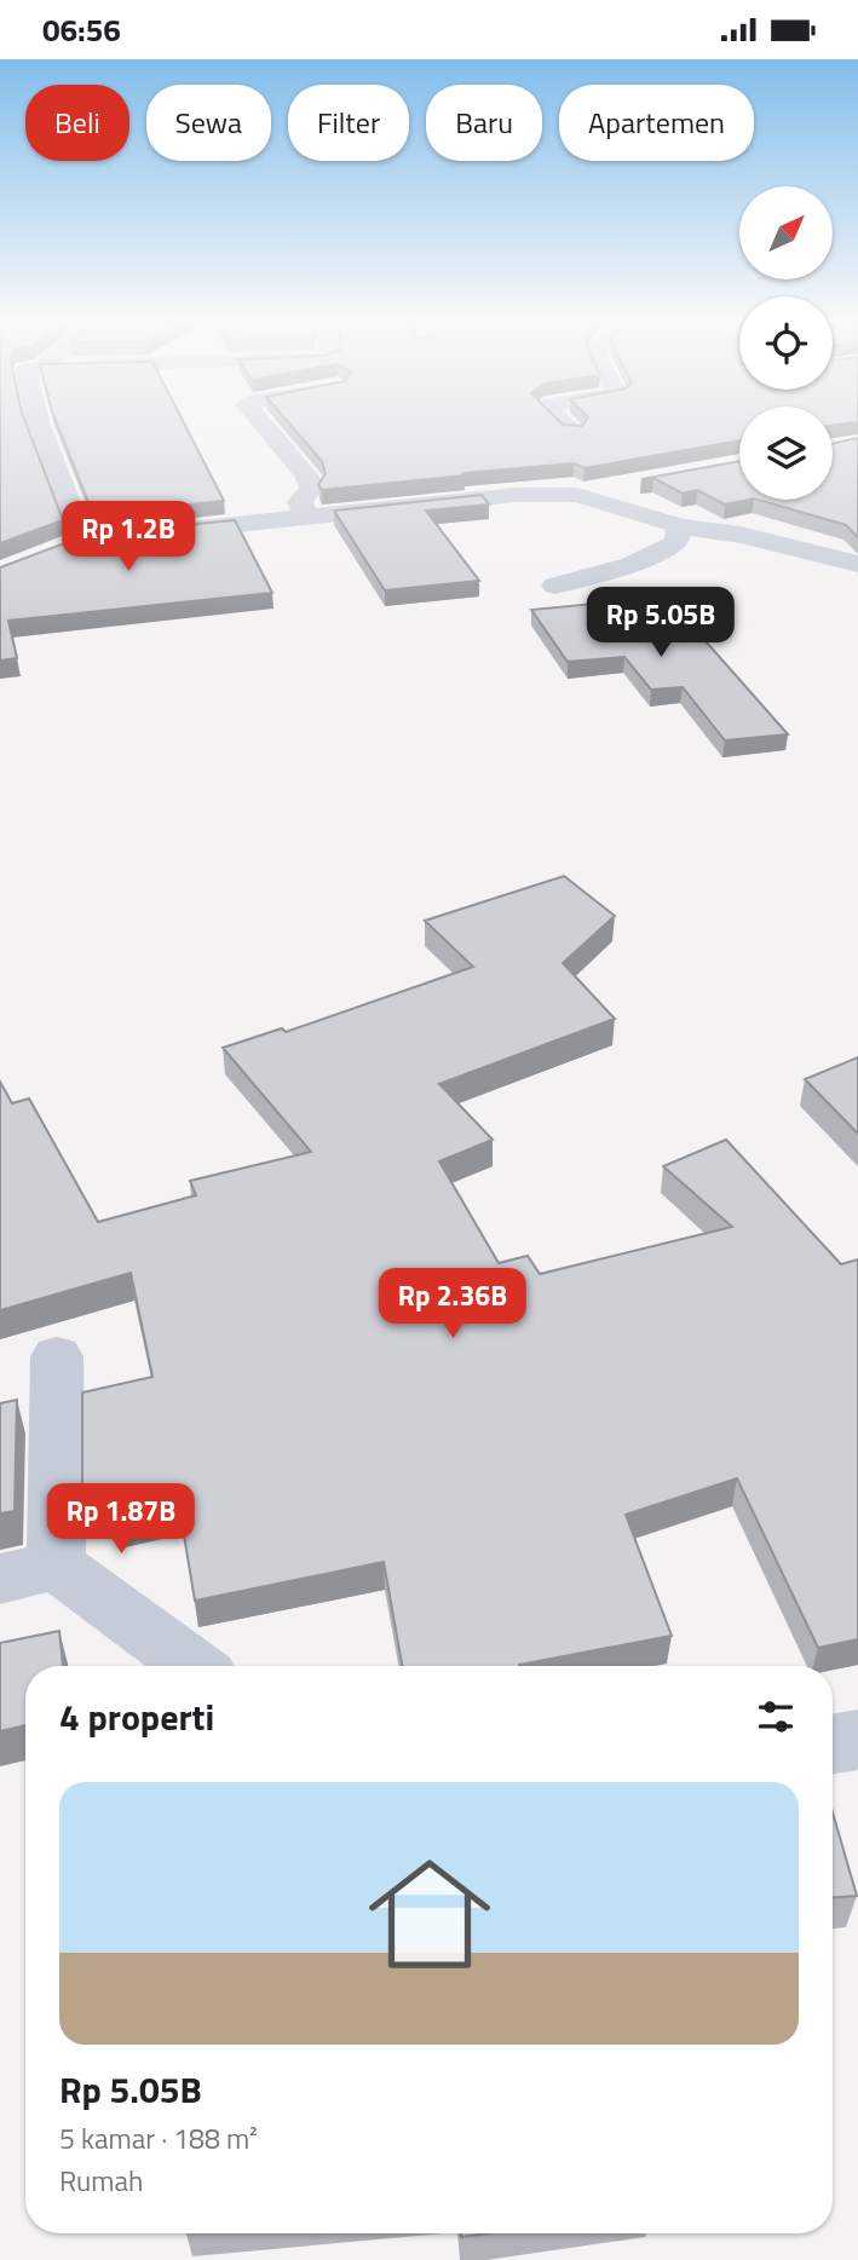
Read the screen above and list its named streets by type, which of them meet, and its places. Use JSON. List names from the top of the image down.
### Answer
{
  "north": "top right",
  "page": {
    "status": "06:56",
    "chip": [
      "Beli",
      "Sewa",
      "Filter",
      "Baru",
      "Apartemen"
    ],
    "price": [
      "Rp 1.2B",
      "Rp 5.05B",
      "Rp 2.36B",
      "Rp 1.87B"
    ],
    "heading": "4 properti",
    "list": [
      {
        "name": "Rp 5.05B",
        "note": "5 kamar · 188 m² · Rumah"
      }
    ]
  }
}
